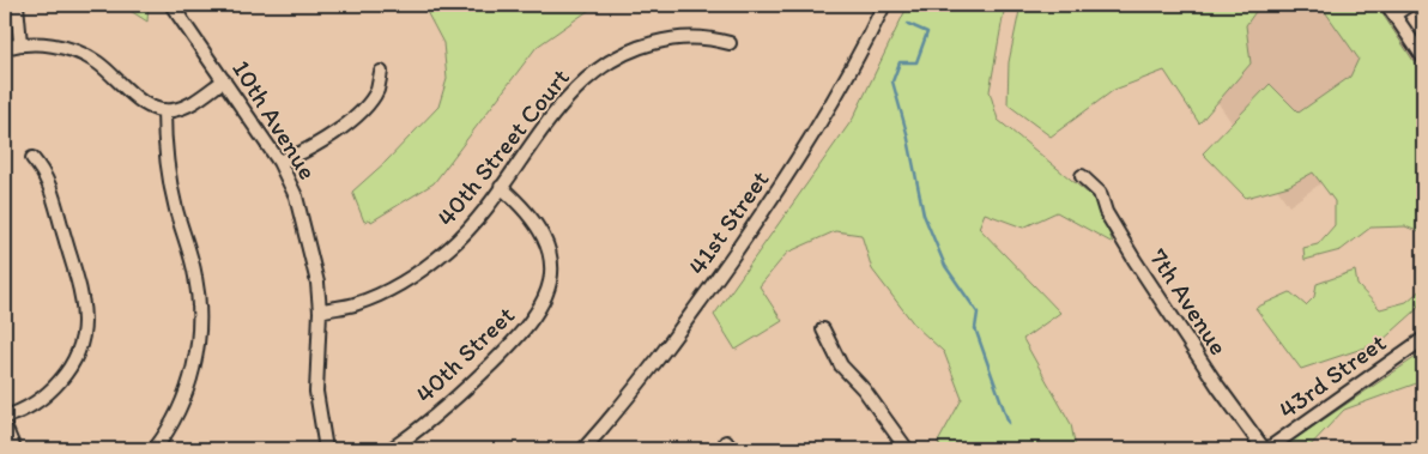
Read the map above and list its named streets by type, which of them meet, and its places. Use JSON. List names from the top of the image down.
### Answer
{
  "streets": {
    "street": [
      "10th Avenue",
      "40th Street Court",
      "41st Street",
      "7th Avenue",
      "40th Street",
      "43rd Street"
    ]
  },
  "crossings": [
    ["10th Avenue", "40th Street Court"],
    ["40th Street Court", "40th Street"],
    ["7th Avenue", "43rd Street"]
  ]
}
